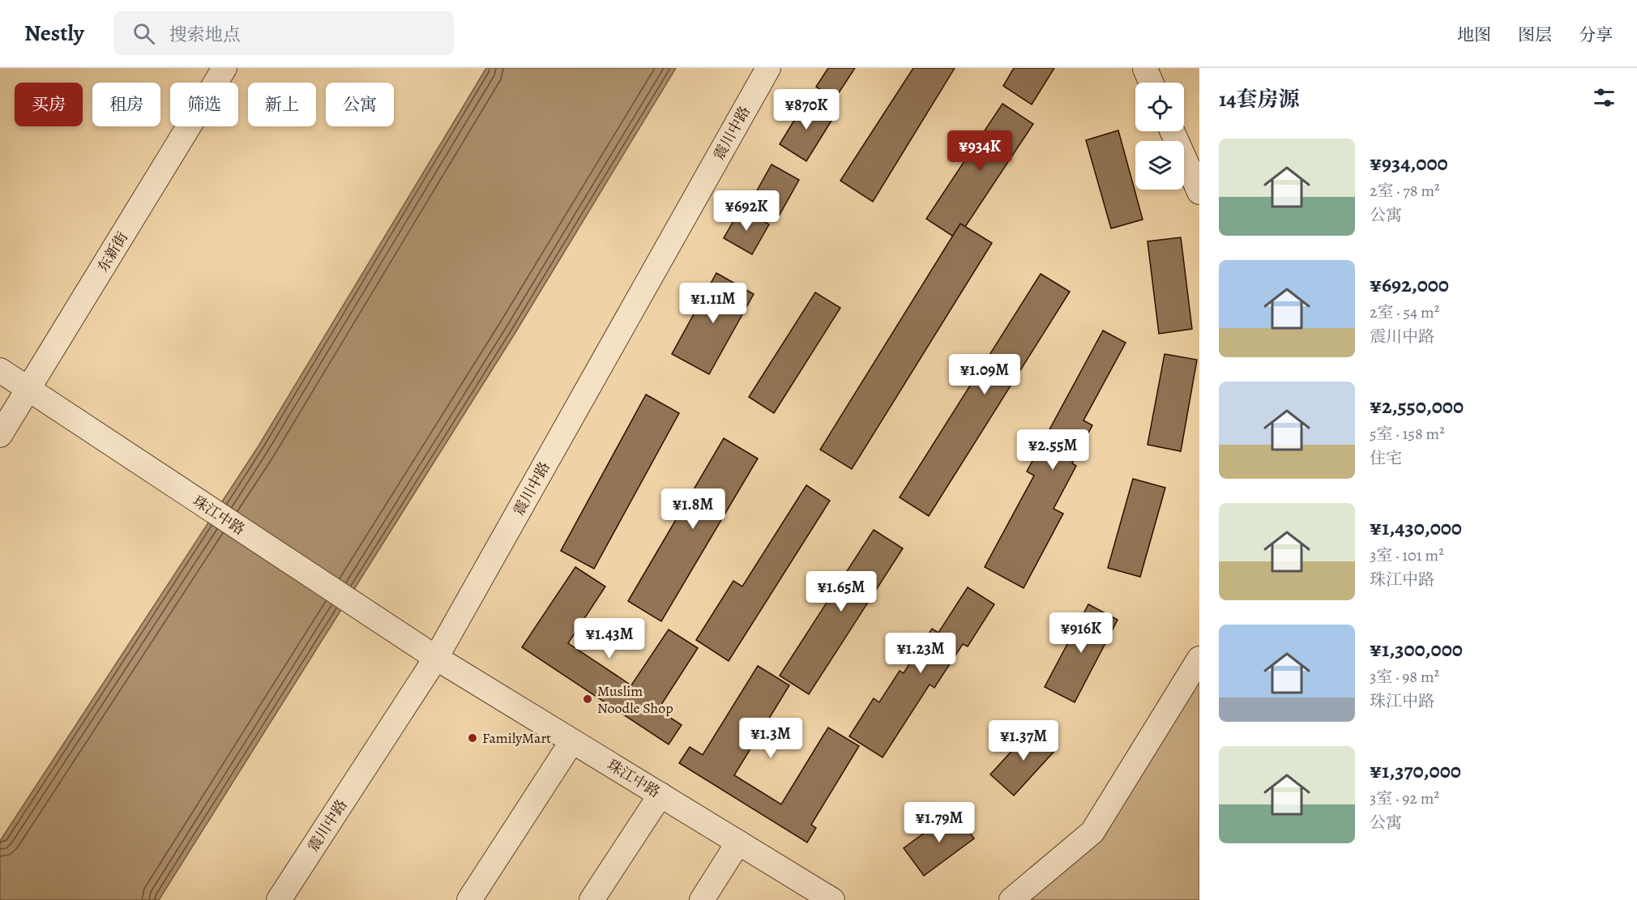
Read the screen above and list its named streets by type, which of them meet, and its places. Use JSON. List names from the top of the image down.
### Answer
{
  "streets": {
    "street": ["震川中路", "东新街", "珠江中路"]
  },
  "crossings": [
    ["震川中路", "珠江中路"],
    ["东新街", "珠江中路"]
  ],
  "places": ["Muslim Noodle Shop", "FamilyMart"],
  "page": {
    "header": "Nestly",
    "search": "搜索地点",
    "nav": ["地图", "图层", "分享"],
    "heading": "14套房源",
    "chip": [
      "买房",
      "租房",
      "筛选",
      "新上",
      "公寓"
    ],
    "price": [
      "¥870K",
      "¥934K",
      "¥692K",
      "¥1.11M",
      "¥1.09M",
      "¥2.55M",
      "¥1.8M",
      "¥1.65M",
      "¥916K",
      "¥1.43M",
      "¥1.23M",
      "¥1.3M",
      "¥1.37M",
      "¥1.79M"
    ],
    "list": [
      {
        "name": "¥934,000",
        "note": "2室 · 78 m² · 公寓"
      },
      {
        "name": "¥692,000",
        "note": "2室 · 54 m² · 震川中路"
      },
      {
        "name": "¥2,550,000",
        "note": "5室 · 158 m² · 住宅"
      },
      {
        "name": "¥1,430,000",
        "note": "3室 · 101 m² · 珠江中路"
      },
      {
        "name": "¥1,300,000",
        "note": "3室 · 98 m² · 珠江中路"
      },
      {
        "name": "¥1,370,000",
        "note": "3室 · 92 m² · 公寓"
      }
    ]
  }
}
